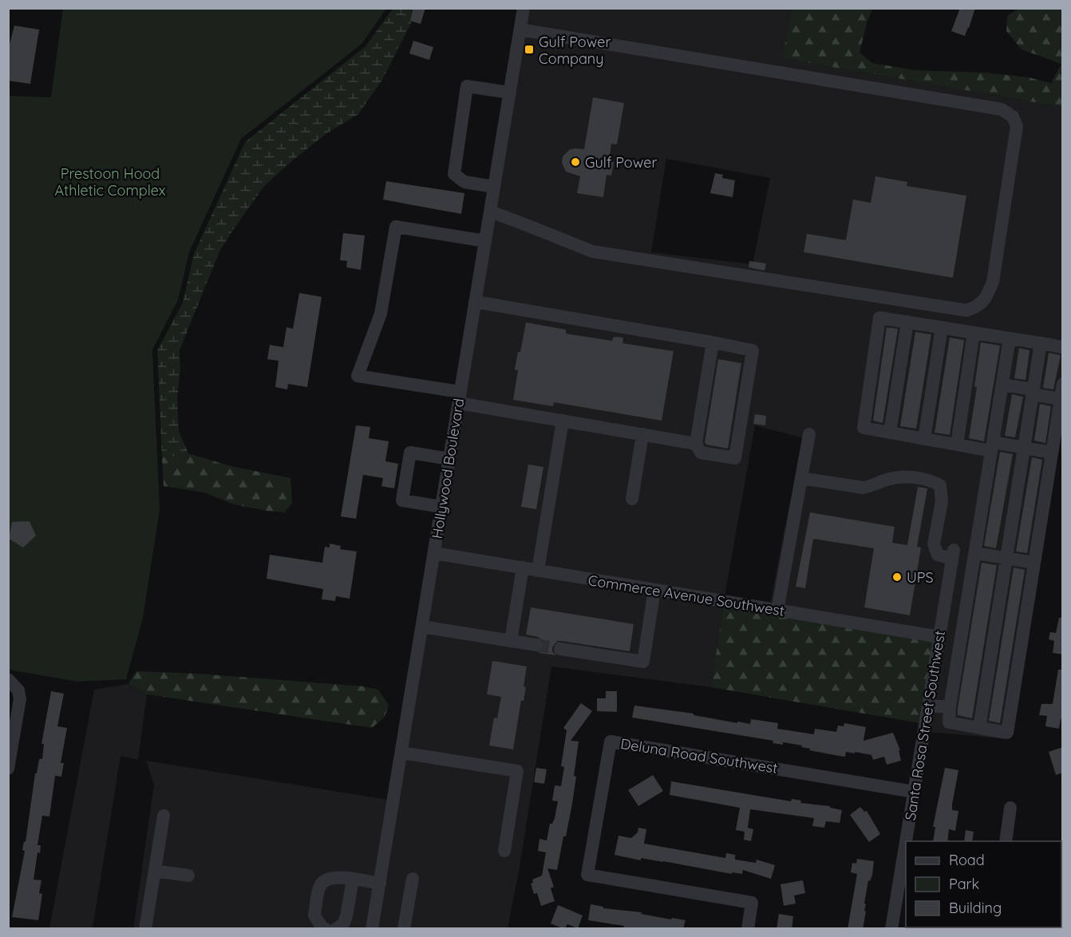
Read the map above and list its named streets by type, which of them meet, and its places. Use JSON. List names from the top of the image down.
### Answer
{
  "streets": {
    "street": [
      "Hollywood Boulevard",
      "Commerce Avenue Southwest",
      "Santa Rosa Street Southwest",
      "Deluna Road Southwest"
    ]
  },
  "crossings": [
    ["Hollywood Boulevard", "Commerce Avenue Southwest"],
    ["Commerce Avenue Southwest", "Santa Rosa Street Southwest"],
    ["Santa Rosa Street Southwest", "Deluna Road Southwest"]
  ],
  "parks": ["Prestoon Hood Athletic Complex"],
  "places": {
    "transit": ["Gulf Power Company"],
    "other": ["Gulf Power", "UPS"]
  },
  "legend": ["Road", "Park", "Building"]
}
